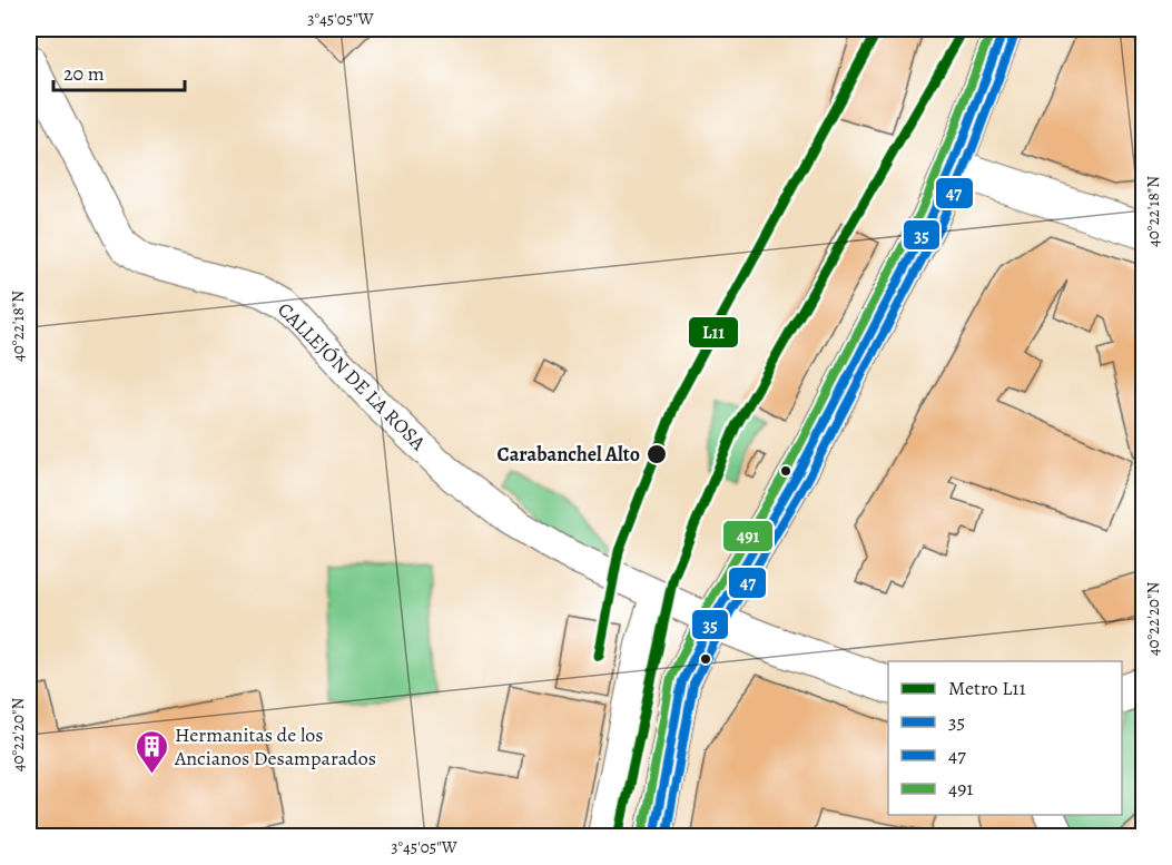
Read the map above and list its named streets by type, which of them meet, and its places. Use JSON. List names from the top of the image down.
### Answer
{
  "streets": {
    "street": ["CALLEJÓN DE LA ROSA"]
  },
  "places": {
    "other": ["Carabanchel Alto"],
    "building": ["Hermanitas de los Ancianos Desamparados"]
  },
  "lines": [
    "metro line L11",
    "transit line 35",
    "transit line 491",
    "transit line 47"
  ],
  "legend": [
    "Metro L11",
    "35",
    "47",
    "491"
  ],
  "scale_bar": "20 m",
  "coordinates": ["3°45'05\"W", "40°22'18\"N", "40°22'20\"N"]
}
